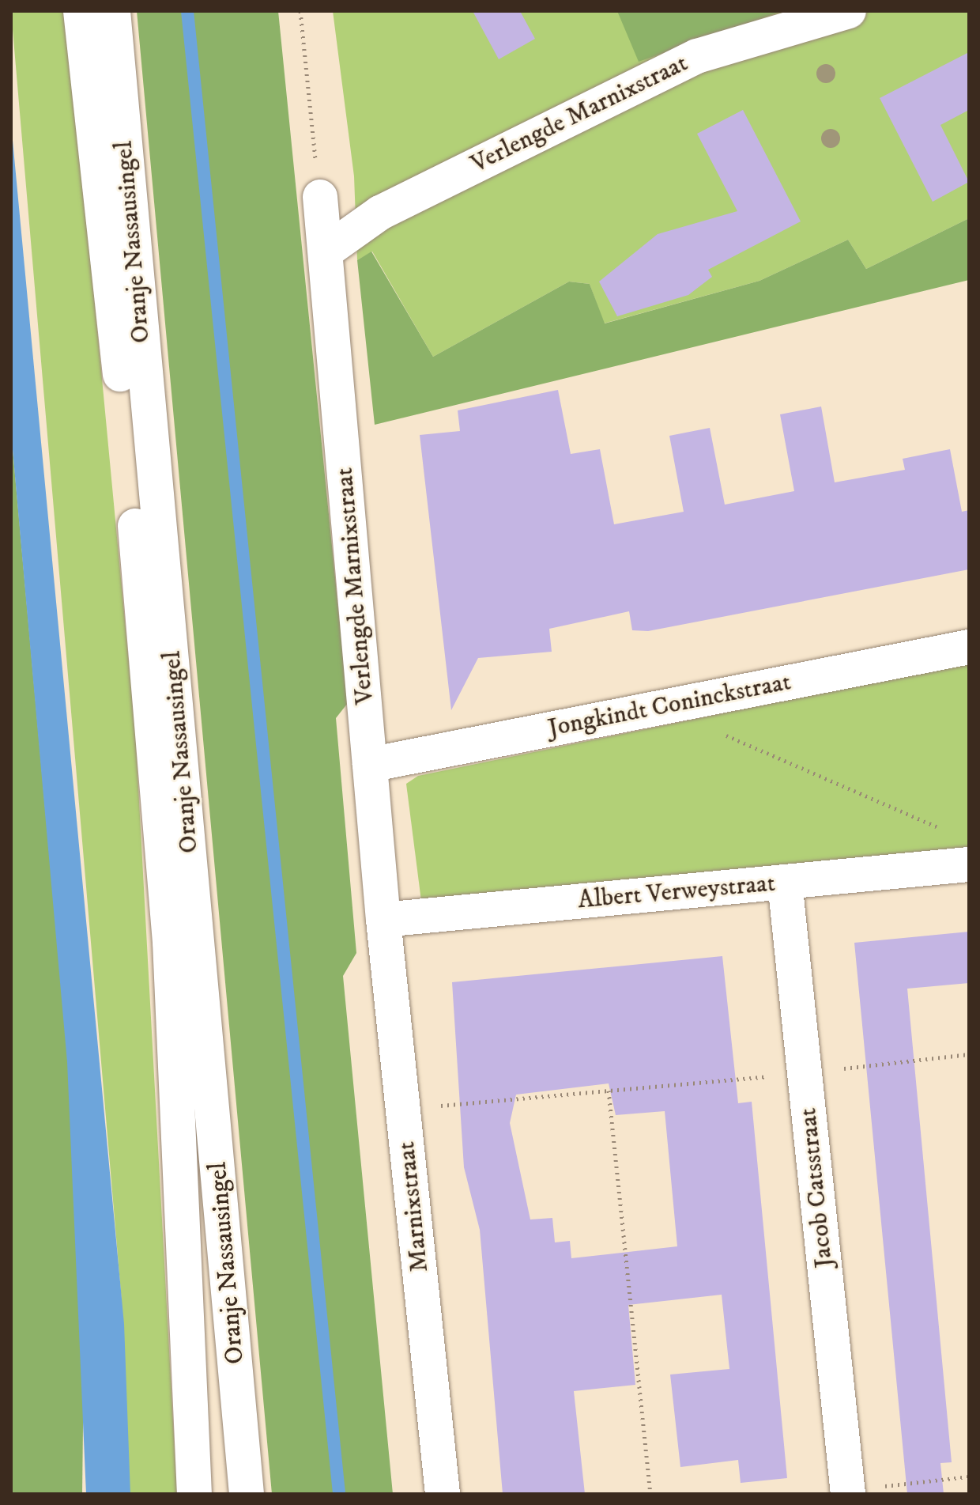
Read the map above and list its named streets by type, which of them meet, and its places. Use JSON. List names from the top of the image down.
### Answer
{
  "streets": {
    "street": [
      "Verlengde Marnixstraat",
      "Oranje Nassausingel",
      "Jongkindt Coninckstraat",
      "Albert Verweystraat",
      "Jacob Catsstraat",
      "Marnixstraat"
    ]
  },
  "crossings": [
    ["Verlengde Marnixstraat", "Jongkindt Coninckstraat"],
    ["Verlengde Marnixstraat", "Albert Verweystraat"],
    ["Verlengde Marnixstraat", "Marnixstraat"],
    ["Albert Verweystraat", "Jacob Catsstraat"],
    ["Albert Verweystraat", "Marnixstraat"]
  ]
}
